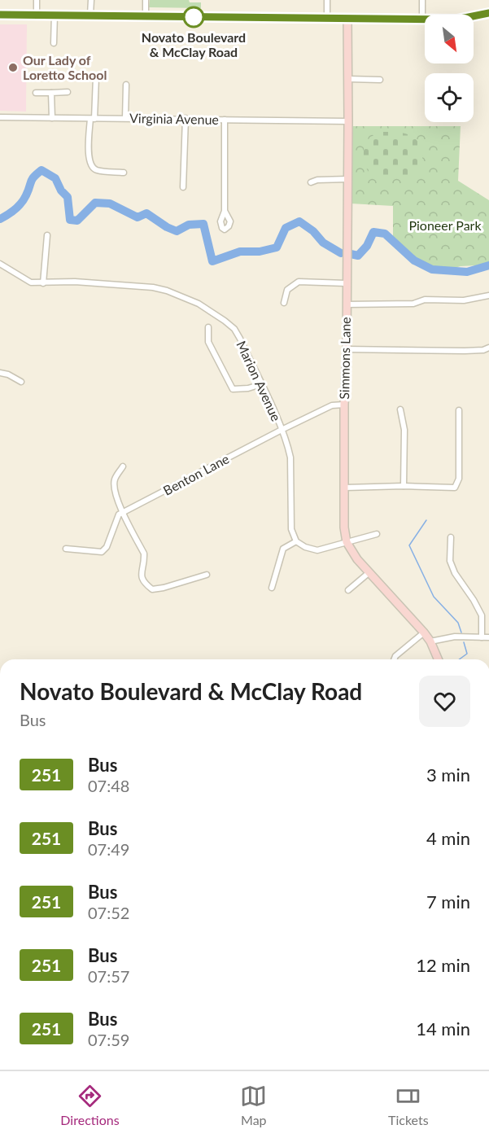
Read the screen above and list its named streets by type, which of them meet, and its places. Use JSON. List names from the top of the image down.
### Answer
{
  "streets": {
    "street": [
      "Virginia Avenue",
      "Simmons Lane",
      "Marion Avenue",
      "Benton Lane"
    ]
  },
  "crossings": [
    ["Virginia Avenue", "Simmons Lane"],
    ["Simmons Lane", "Benton Lane"],
    ["Marion Avenue", "Benton Lane"]
  ],
  "parks": ["Pioneer Park"],
  "places": ["Novato Boulevard & McClay Road", "Our Lady of Loretto School"],
  "lines": ["bus line 251"],
  "north": "bottom right",
  "page": {
    "heading": ["Novato Boulevard & McClay Road", "Bus"],
    "list": [
      {
        "mark": "251",
        "name": "Bus",
        "note": "07:48",
        "value": "3 min"
      },
      {
        "mark": "251",
        "name": "Bus",
        "note": "07:49",
        "value": "4 min"
      },
      {
        "mark": "251",
        "name": "Bus",
        "note": "07:52",
        "value": "7 min"
      },
      {
        "mark": "251",
        "name": "Bus",
        "note": "07:57",
        "value": "12 min"
      },
      {
        "mark": "251",
        "name": "Bus",
        "note": "07:59",
        "value": "14 min"
      }
    ],
    "tabs": ["Directions", "Map", "Tickets"]
  }
}
